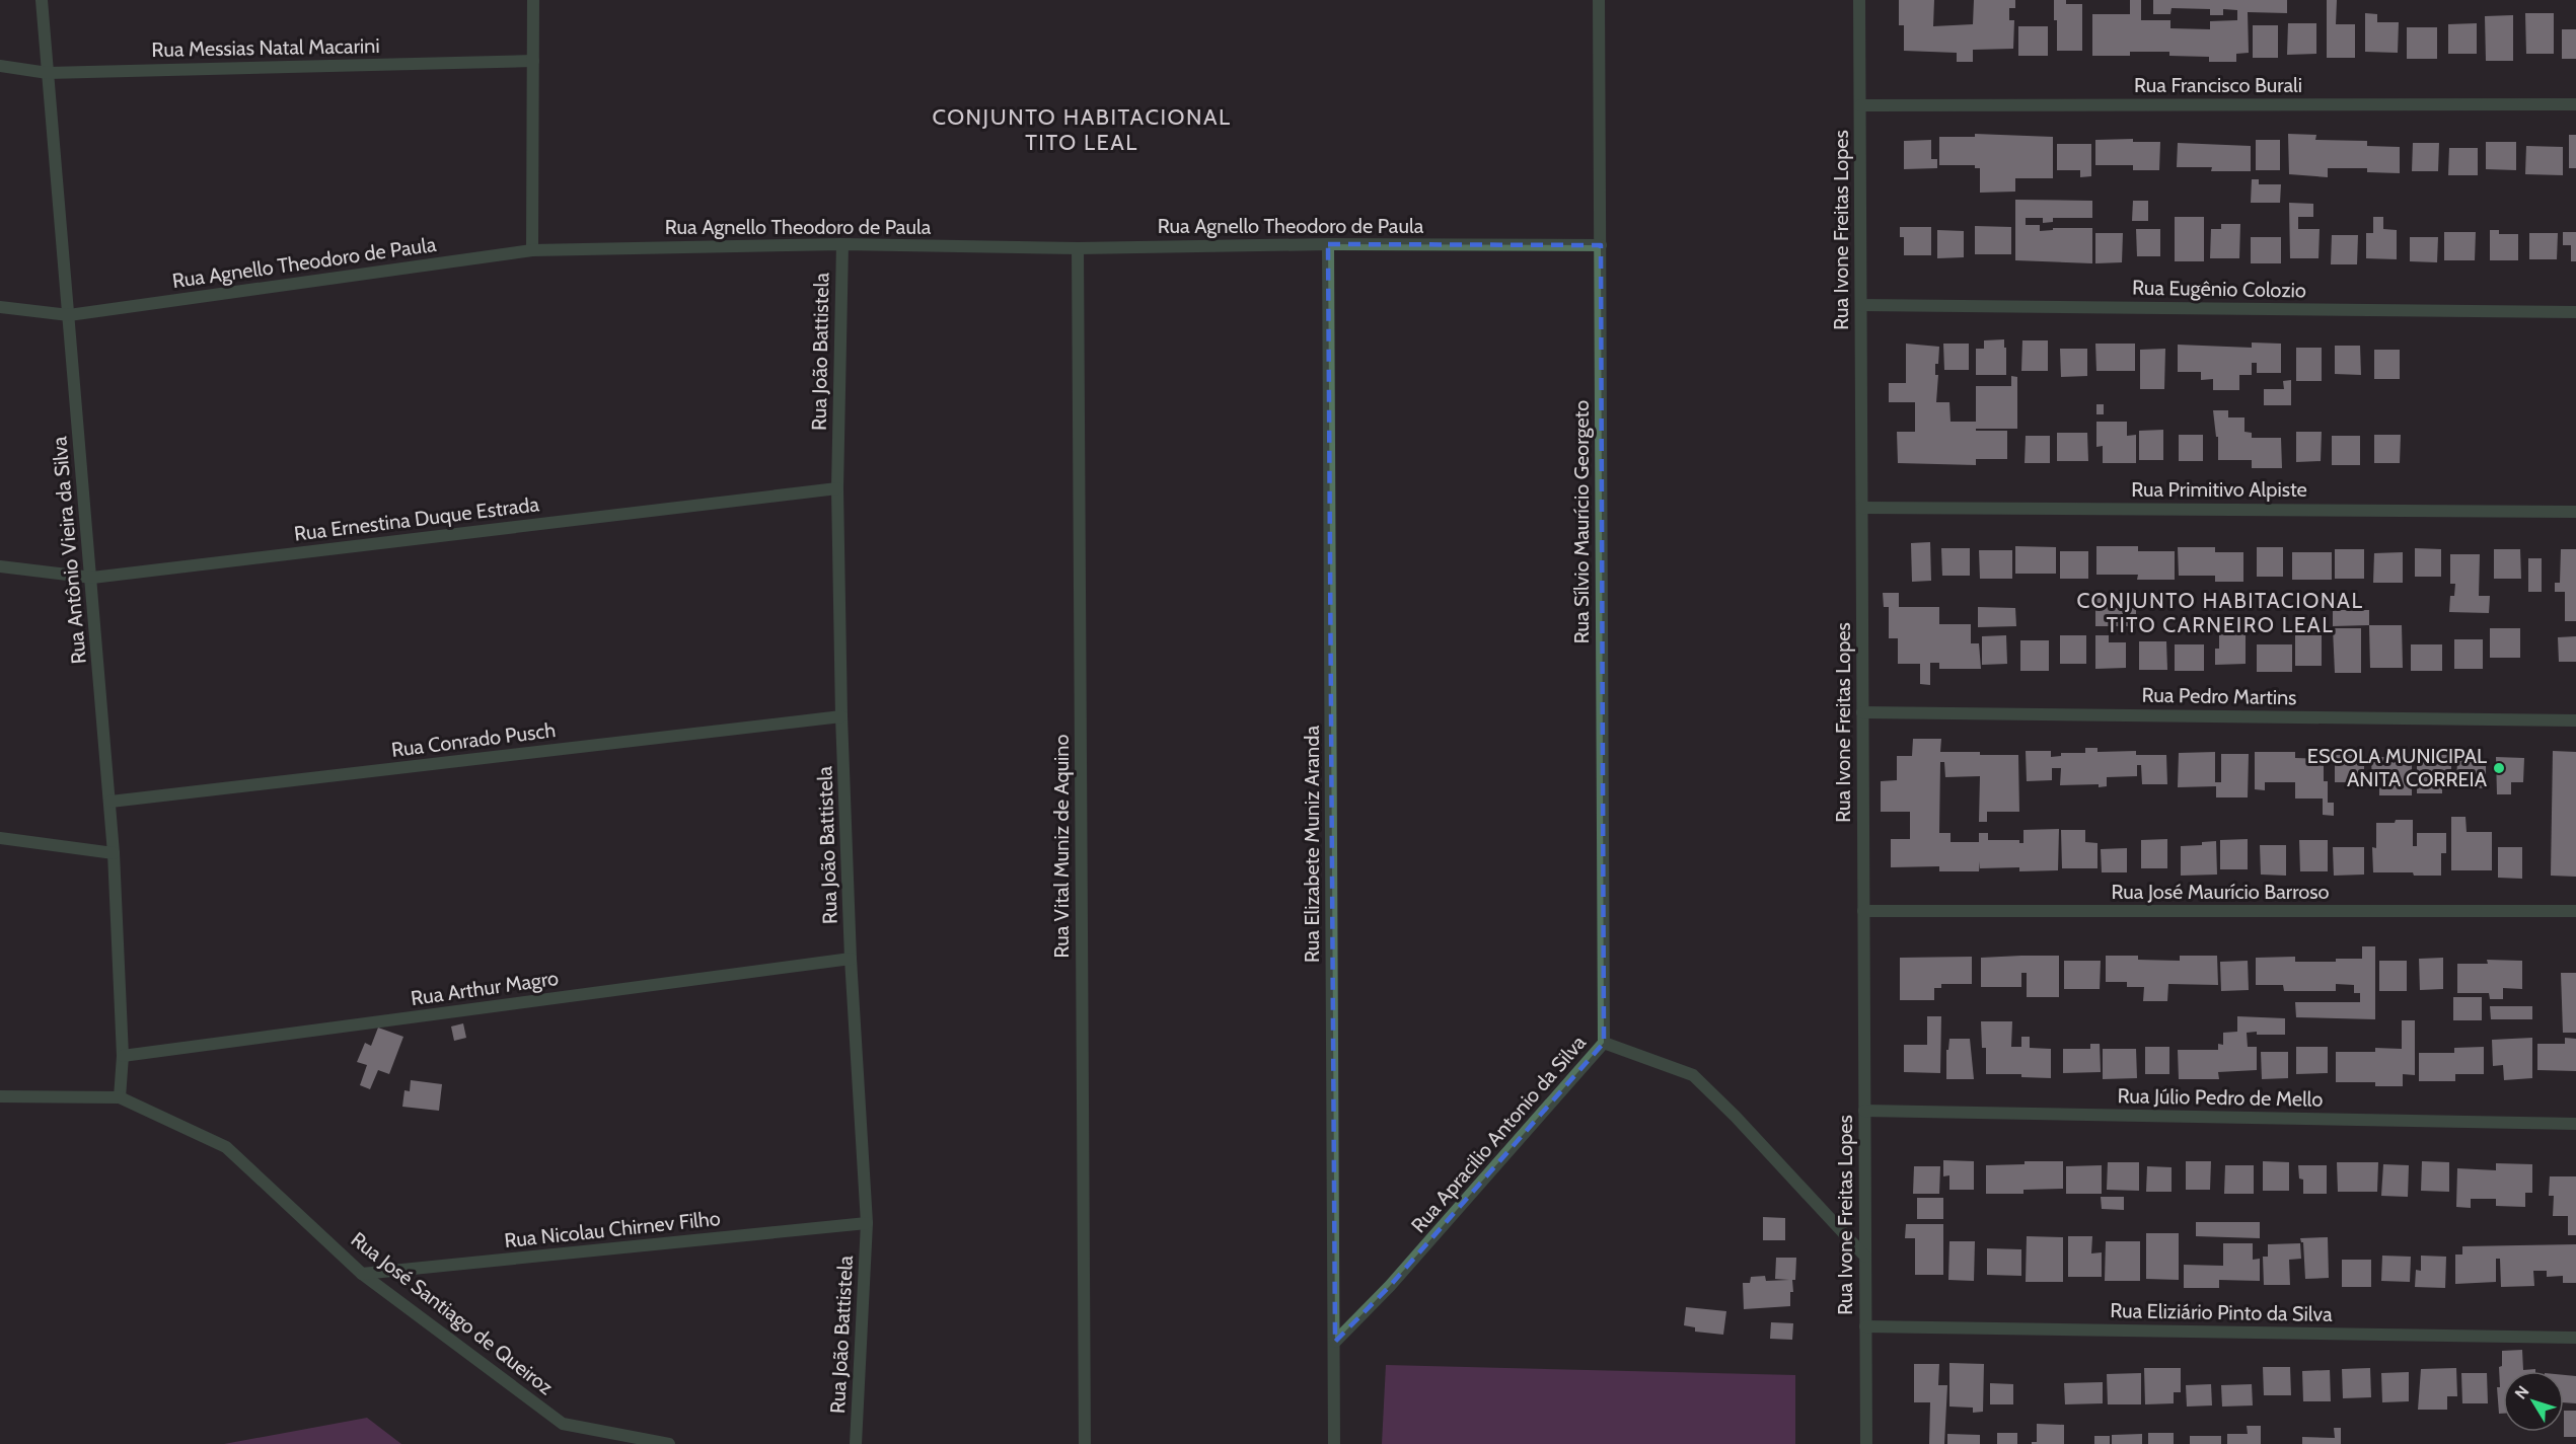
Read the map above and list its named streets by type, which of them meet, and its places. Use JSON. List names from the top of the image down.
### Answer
{
  "streets": {
    "street": [
      "Rua Messias Natal Macarini",
      "Rua Francisco Burali",
      "Rua Agnello Theodoro de Paula",
      "Rua Ivone Freitas Lopes",
      "Rua Eugênio Colozio",
      "Rua João Battistela",
      "Rua Primitivo Alpiste",
      "Rua Ernestina Duque Estrada",
      "Rua Sílvio Maurício Georgeto",
      "Rua Antônio Vieira da Silva",
      "Rua Pedro Martins",
      "Rua Conrado Pusch",
      "Rua Elizabete Muniz Aranda",
      "Rua Vital Muniz de Aquino",
      "Rua José Maurício Barroso",
      "Rua Arthur Magro",
      "Rua Júlio Pedro de Mello",
      "Rua Apracilio Antonio da Silva",
      "Rua Nicolau Chirnev Filho",
      "Rua Eliziário Pinto da Silva",
      "Rua José Santiago de Queiroz"
    ]
  },
  "crossings": [
    ["Rua Messias Natal Macarini", "Rua Antônio Vieira da Silva"],
    ["Rua Francisco Burali", "Rua Ivone Freitas Lopes"],
    ["Rua Agnello Theodoro de Paula", "Rua João Battistela"],
    ["Rua Agnello Theodoro de Paula", "Rua Sílvio Maurício Georgeto"],
    ["Rua Agnello Theodoro de Paula", "Rua Antônio Vieira da Silva"],
    ["Rua Agnello Theodoro de Paula", "Rua Elizabete Muniz Aranda"],
    ["Rua Agnello Theodoro de Paula", "Rua Vital Muniz de Aquino"],
    ["Rua Ivone Freitas Lopes", "Rua Eugênio Colozio"],
    ["Rua Ivone Freitas Lopes", "Rua Primitivo Alpiste"],
    ["Rua Ivone Freitas Lopes", "Rua Pedro Martins"],
    ["Rua Ivone Freitas Lopes", "Rua José Maurício Barroso"],
    ["Rua Ivone Freitas Lopes", "Rua Júlio Pedro de Mello"],
    ["Rua Ivone Freitas Lopes", "Rua Apracilio Antonio da Silva"],
    ["Rua Ivone Freitas Lopes", "Rua Eliziário Pinto da Silva"],
    ["Rua João Battistela", "Rua Ernestina Duque Estrada"],
    ["Rua João Battistela", "Rua Conrado Pusch"],
    ["Rua João Battistela", "Rua Arthur Magro"],
    ["Rua João Battistela", "Rua Nicolau Chirnev Filho"],
    ["Rua Ernestina Duque Estrada", "Rua Antônio Vieira da Silva"],
    ["Rua Sílvio Maurício Georgeto", "Rua Apracilio Antonio da Silva"],
    ["Rua Antônio Vieira da Silva", "Rua Conrado Pusch"],
    ["Rua Antônio Vieira da Silva", "Rua Arthur Magro"],
    ["Rua Antônio Vieira da Silva", "Rua José Santiago de Queiroz"],
    ["Rua Elizabete Muniz Aranda", "Rua Apracilio Antonio da Silva"],
    ["Rua Nicolau Chirnev Filho", "Rua José Santiago de Queiroz"]
  ],
  "districts": ["CONJUNTO HABITACIONAL TITO LEAL", "CONJUNTO HABITACIONAL TITO CARNEIRO LEAL"],
  "places": ["ESCOLA MUNICIPAL ANITA CORREIA"],
  "north": "top left"
}
